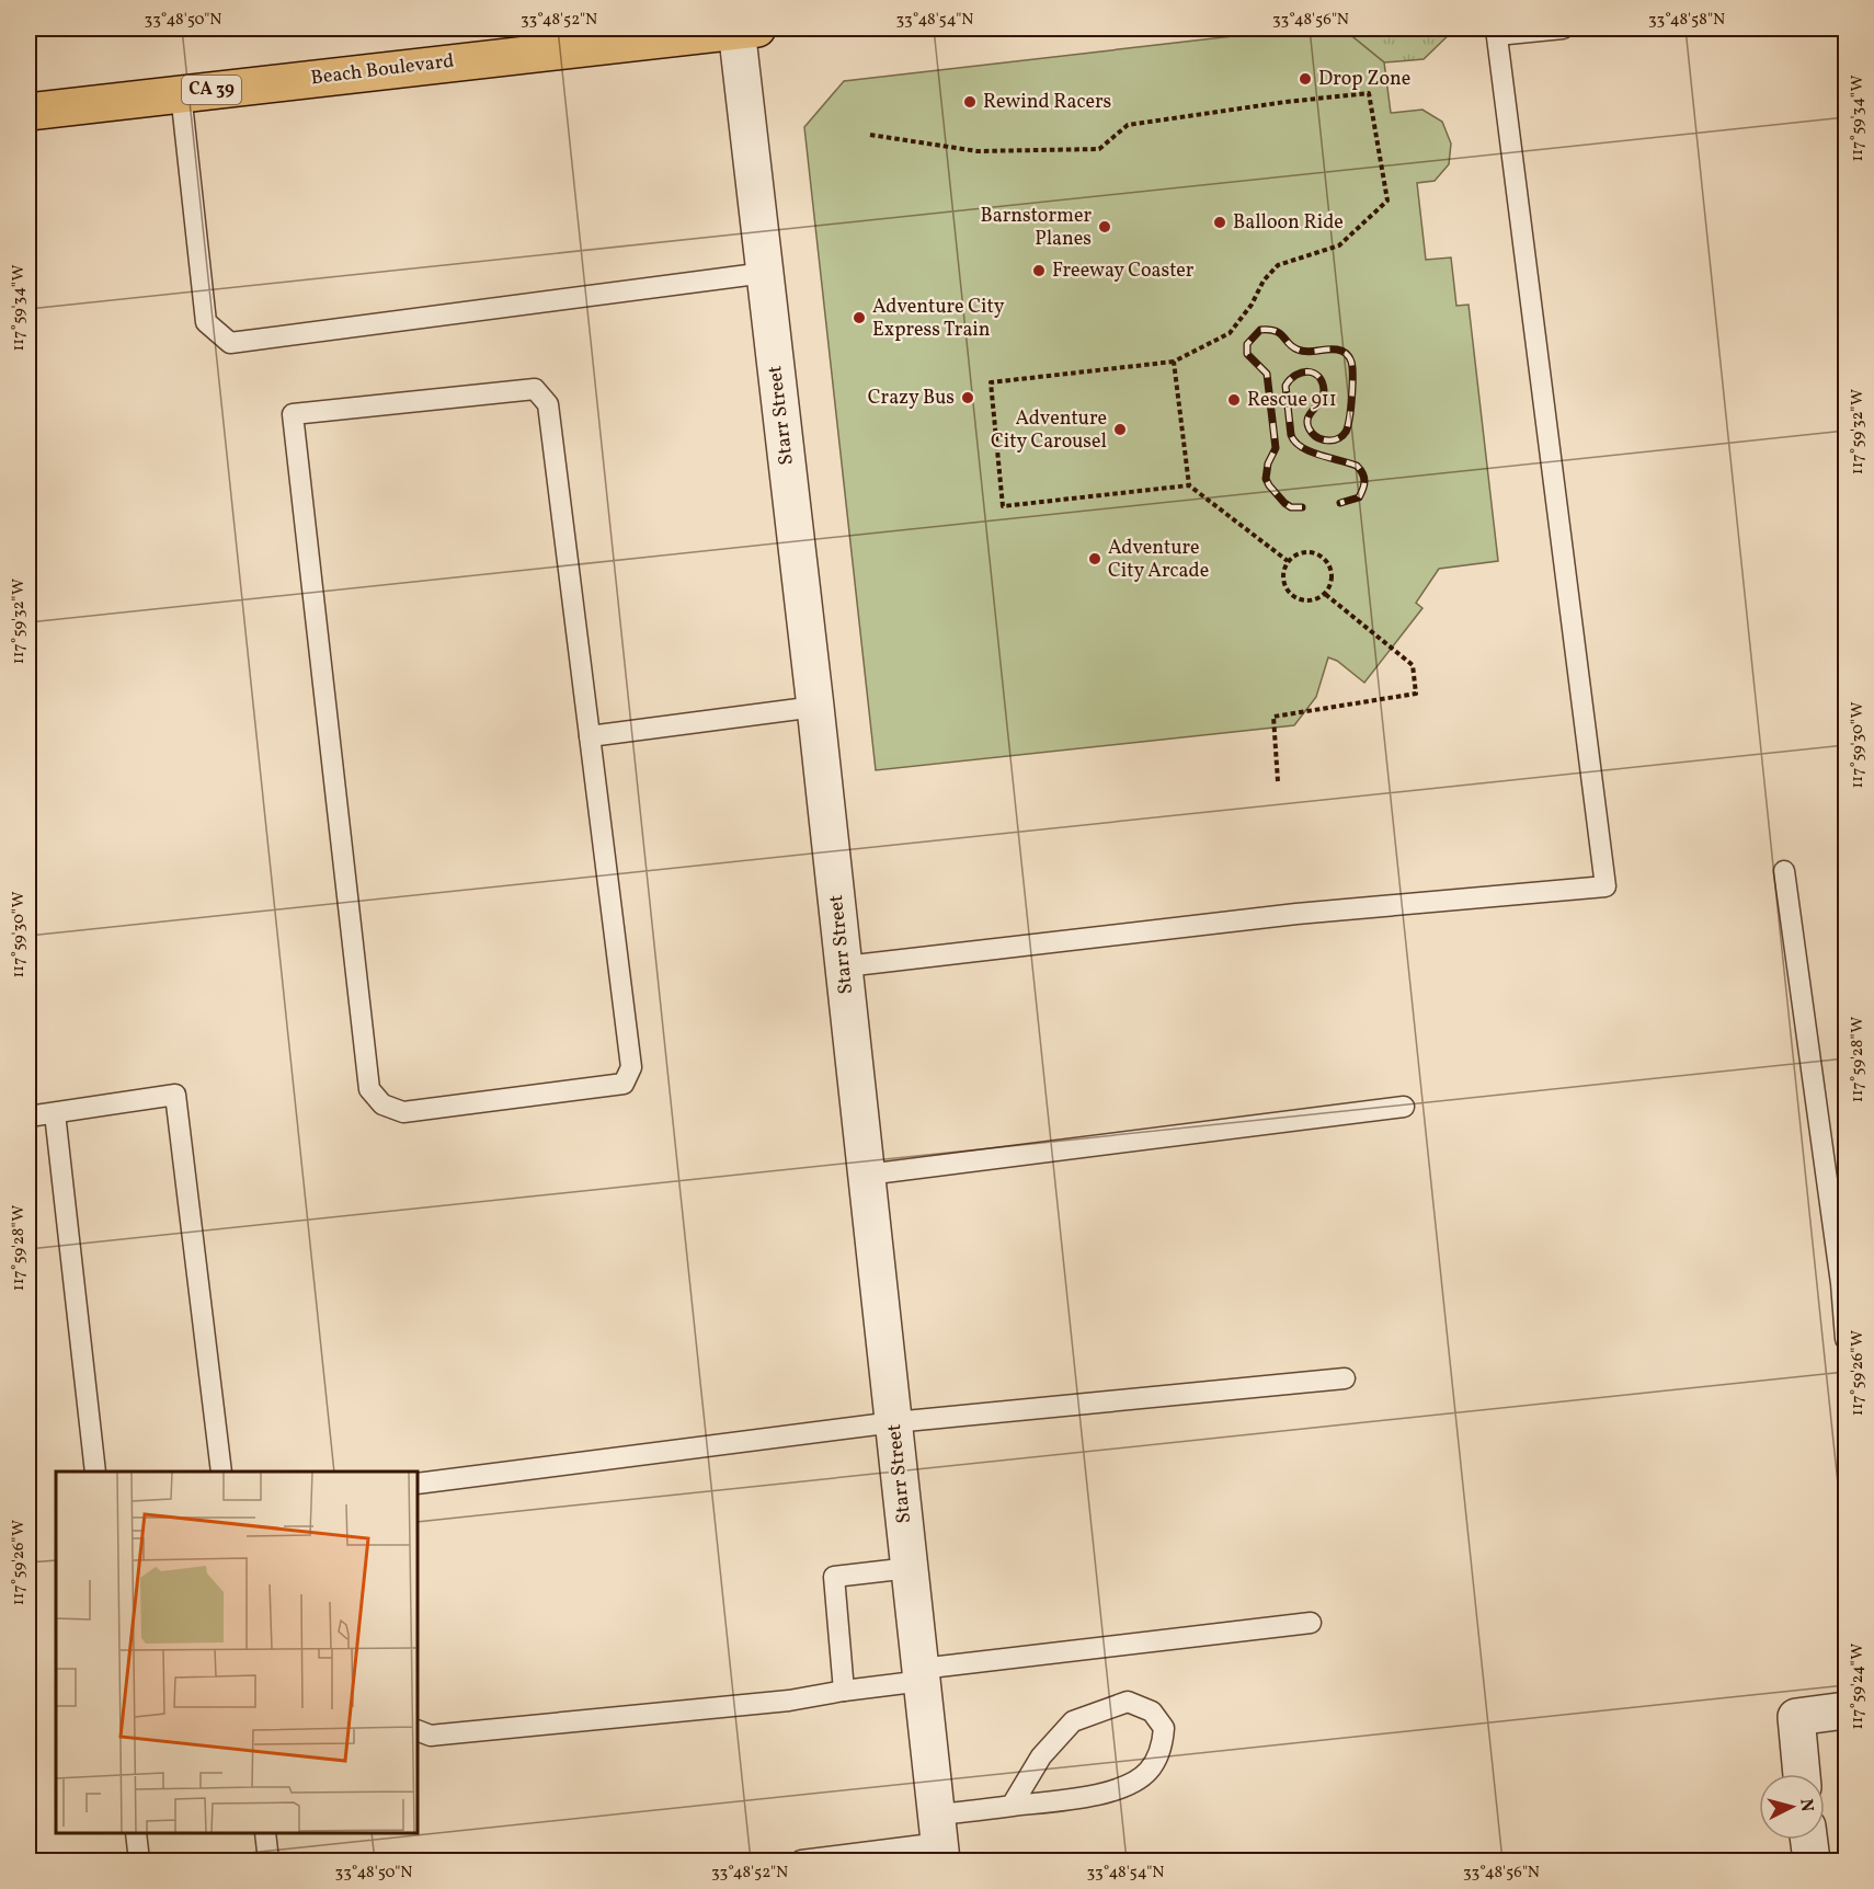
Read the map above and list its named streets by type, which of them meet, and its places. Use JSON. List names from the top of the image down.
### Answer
{
  "streets": {
    "main road": ["Beach Boulevard", "CA 39"],
    "street": ["Starr Street"]
  },
  "crossings": [
    ["Beach Boulevard", "Starr Street"]
  ],
  "places": [
    "Drop Zone",
    "Rewind Racers",
    "Balloon Ride",
    "Barnstormer Planes",
    "Freeway Coaster",
    "Adventure City Express Train",
    "Crazy Bus",
    "Rescue 911",
    "Adventure City Carousel",
    "Adventure City Arcade"
  ],
  "north": "right",
  "coordinates": [
    "33°48'50\"N",
    "33°48'52\"N",
    "33°48'54\"N",
    "33°48'56\"N",
    "33°48'58\"N",
    "117°59'34\"W",
    "117°59'32\"W",
    "117°59'30\"W",
    "117°59'28\"W",
    "117°59'26\"W",
    "117°59'24\"W"
  ]
}
